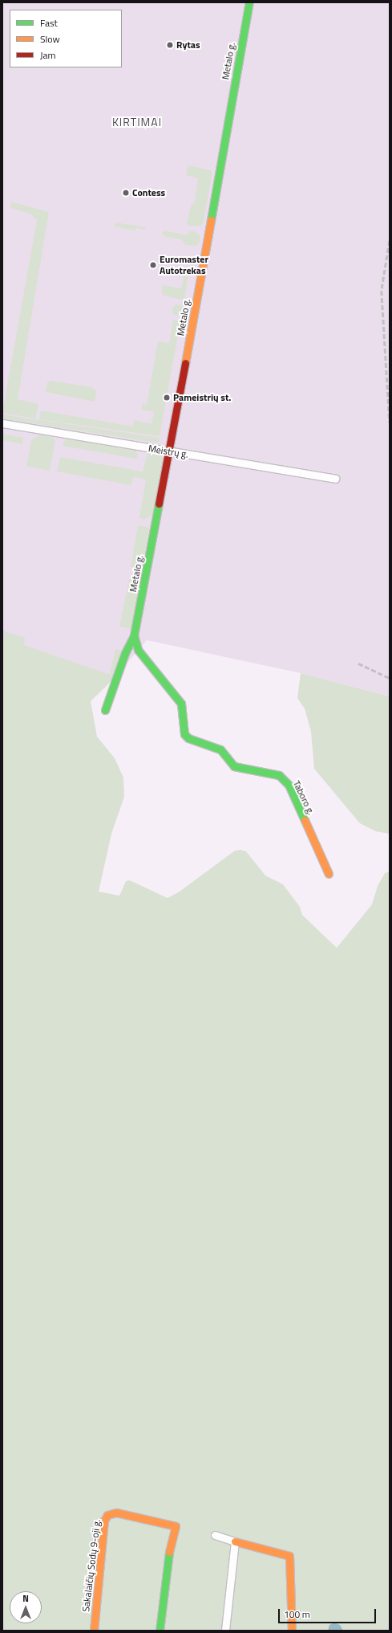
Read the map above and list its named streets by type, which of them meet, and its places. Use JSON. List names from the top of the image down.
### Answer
{
  "streets": {
    "street": [
      "Metalo g.",
      "Meistrų g.",
      "Taboro g.",
      "Sakalaičių Sodų 9-oji g."
    ]
  },
  "crossings": [
    ["Metalo g.", "Meistrų g."],
    ["Metalo g.", "Taboro g."]
  ],
  "districts": ["KIRTIMAI"],
  "places": [
    "Rytas",
    "Contess",
    "Euromaster Autotrekas",
    "Pameistrių st."
  ],
  "legend": ["Fast", "Slow", "Jam"],
  "scale_bar": "100 m",
  "north": "top"
}
